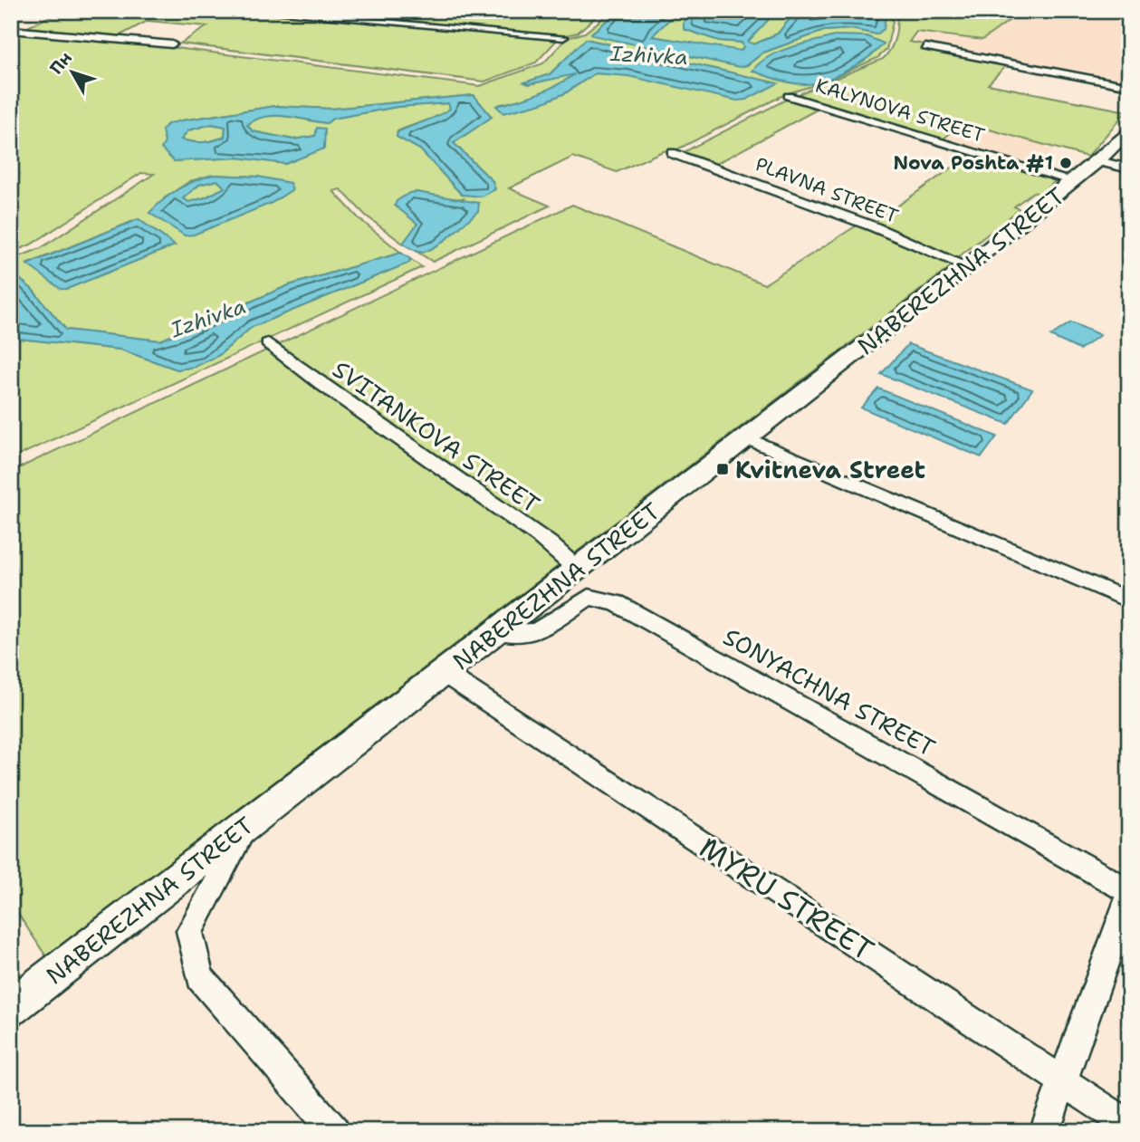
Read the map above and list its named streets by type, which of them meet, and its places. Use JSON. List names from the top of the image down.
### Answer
{
  "streets": {
    "street": [
      "KALYNOVA STREET",
      "PLAVNA STREET",
      "NABEREZHNA STREET",
      "SVITANKOVA STREET",
      "SONYACHNA STREET",
      "MYRU STREET"
    ]
  },
  "crossings": [
    ["KALYNOVA STREET", "NABEREZHNA STREET"],
    ["PLAVNA STREET", "NABEREZHNA STREET"],
    ["NABEREZHNA STREET", "SVITANKOVA STREET"],
    ["NABEREZHNA STREET", "SONYACHNA STREET"],
    ["NABEREZHNA STREET", "MYRU STREET"]
  ],
  "water": ["Izhivka"],
  "places": {
    "other": ["Nova Poshta #1"],
    "transit": ["Kvitneva Street"]
  },
  "north": "top left"
}
